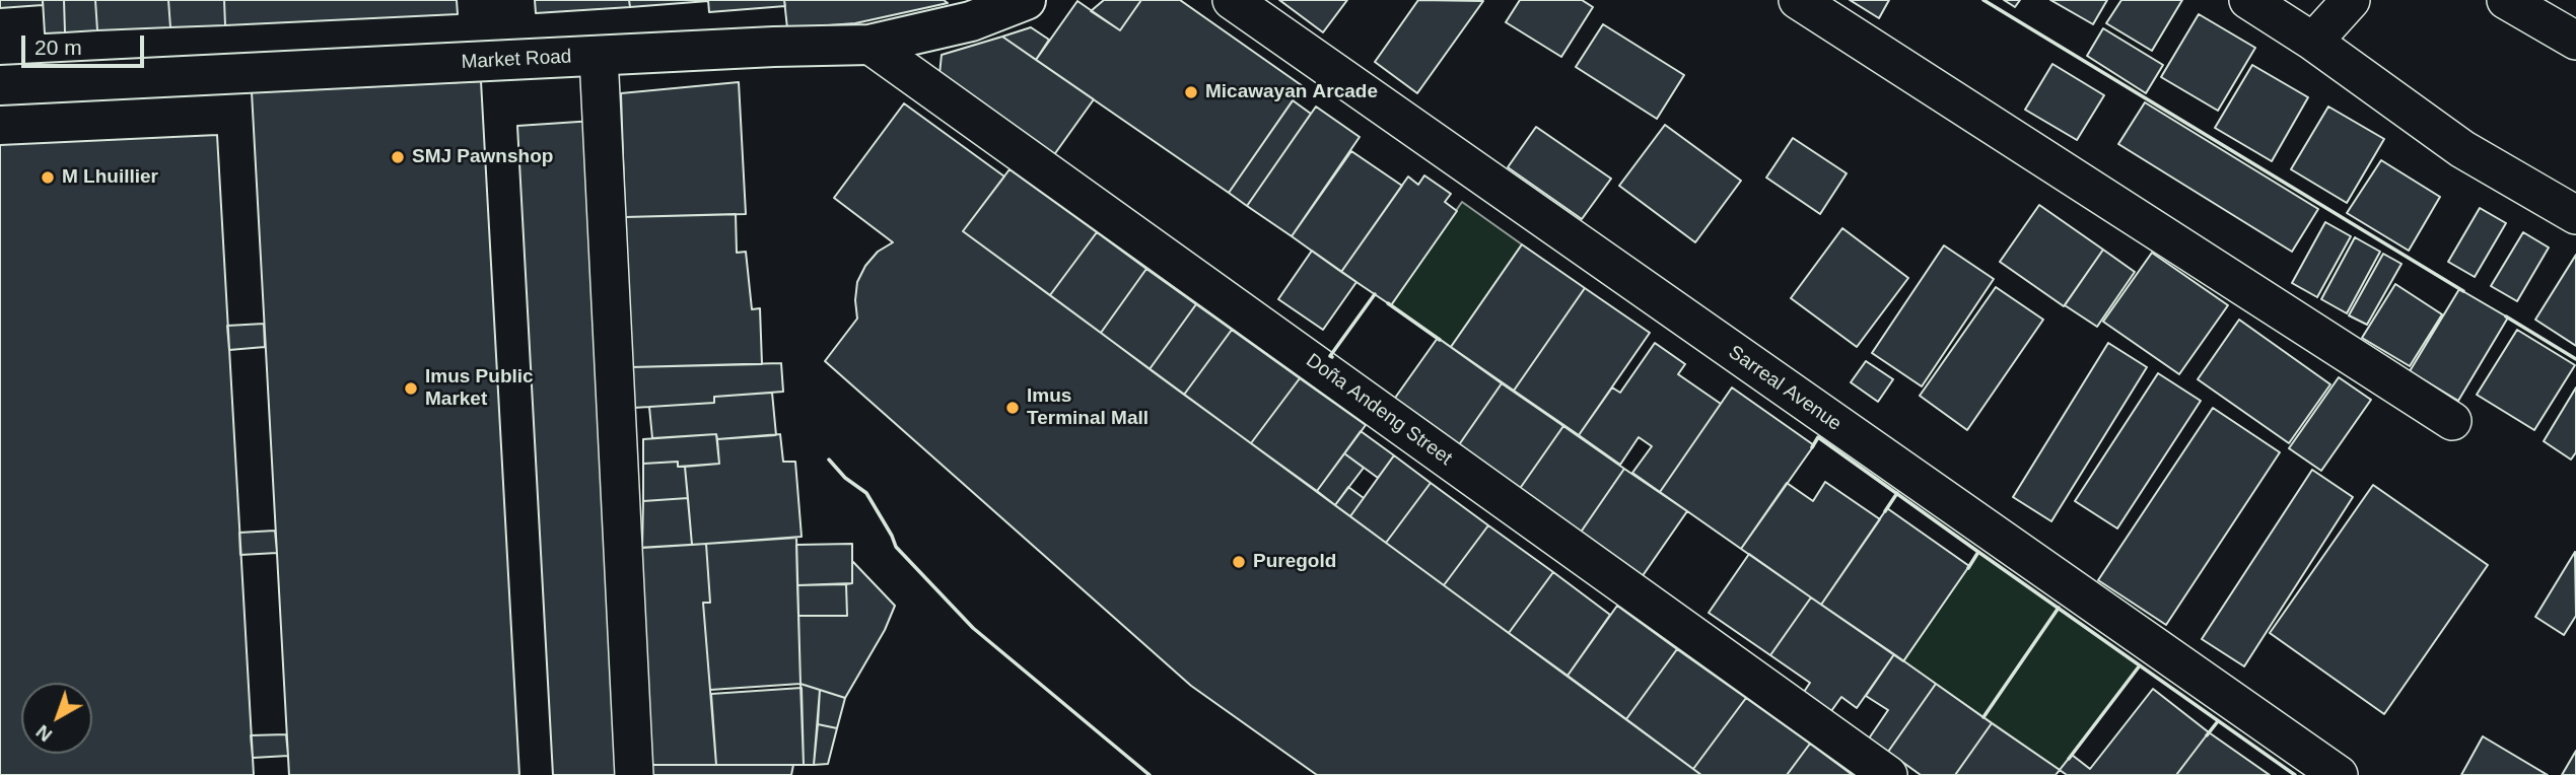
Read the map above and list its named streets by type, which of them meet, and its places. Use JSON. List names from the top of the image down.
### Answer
{
  "streets": {
    "street": ["Market Road", "Sarreal Avenue", "Doña Andeng Street"]
  },
  "crossings": [
    ["Market Road", "Doña Andeng Street"]
  ],
  "places": [
    "Micawayan Arcade",
    "SMJ Pawnshop",
    "M Lhuillier",
    "Imus Public Market",
    "Imus Terminal Mall",
    "Puregold"
  ],
  "scale_bar": "20 m",
  "north": "bottom left"
}
